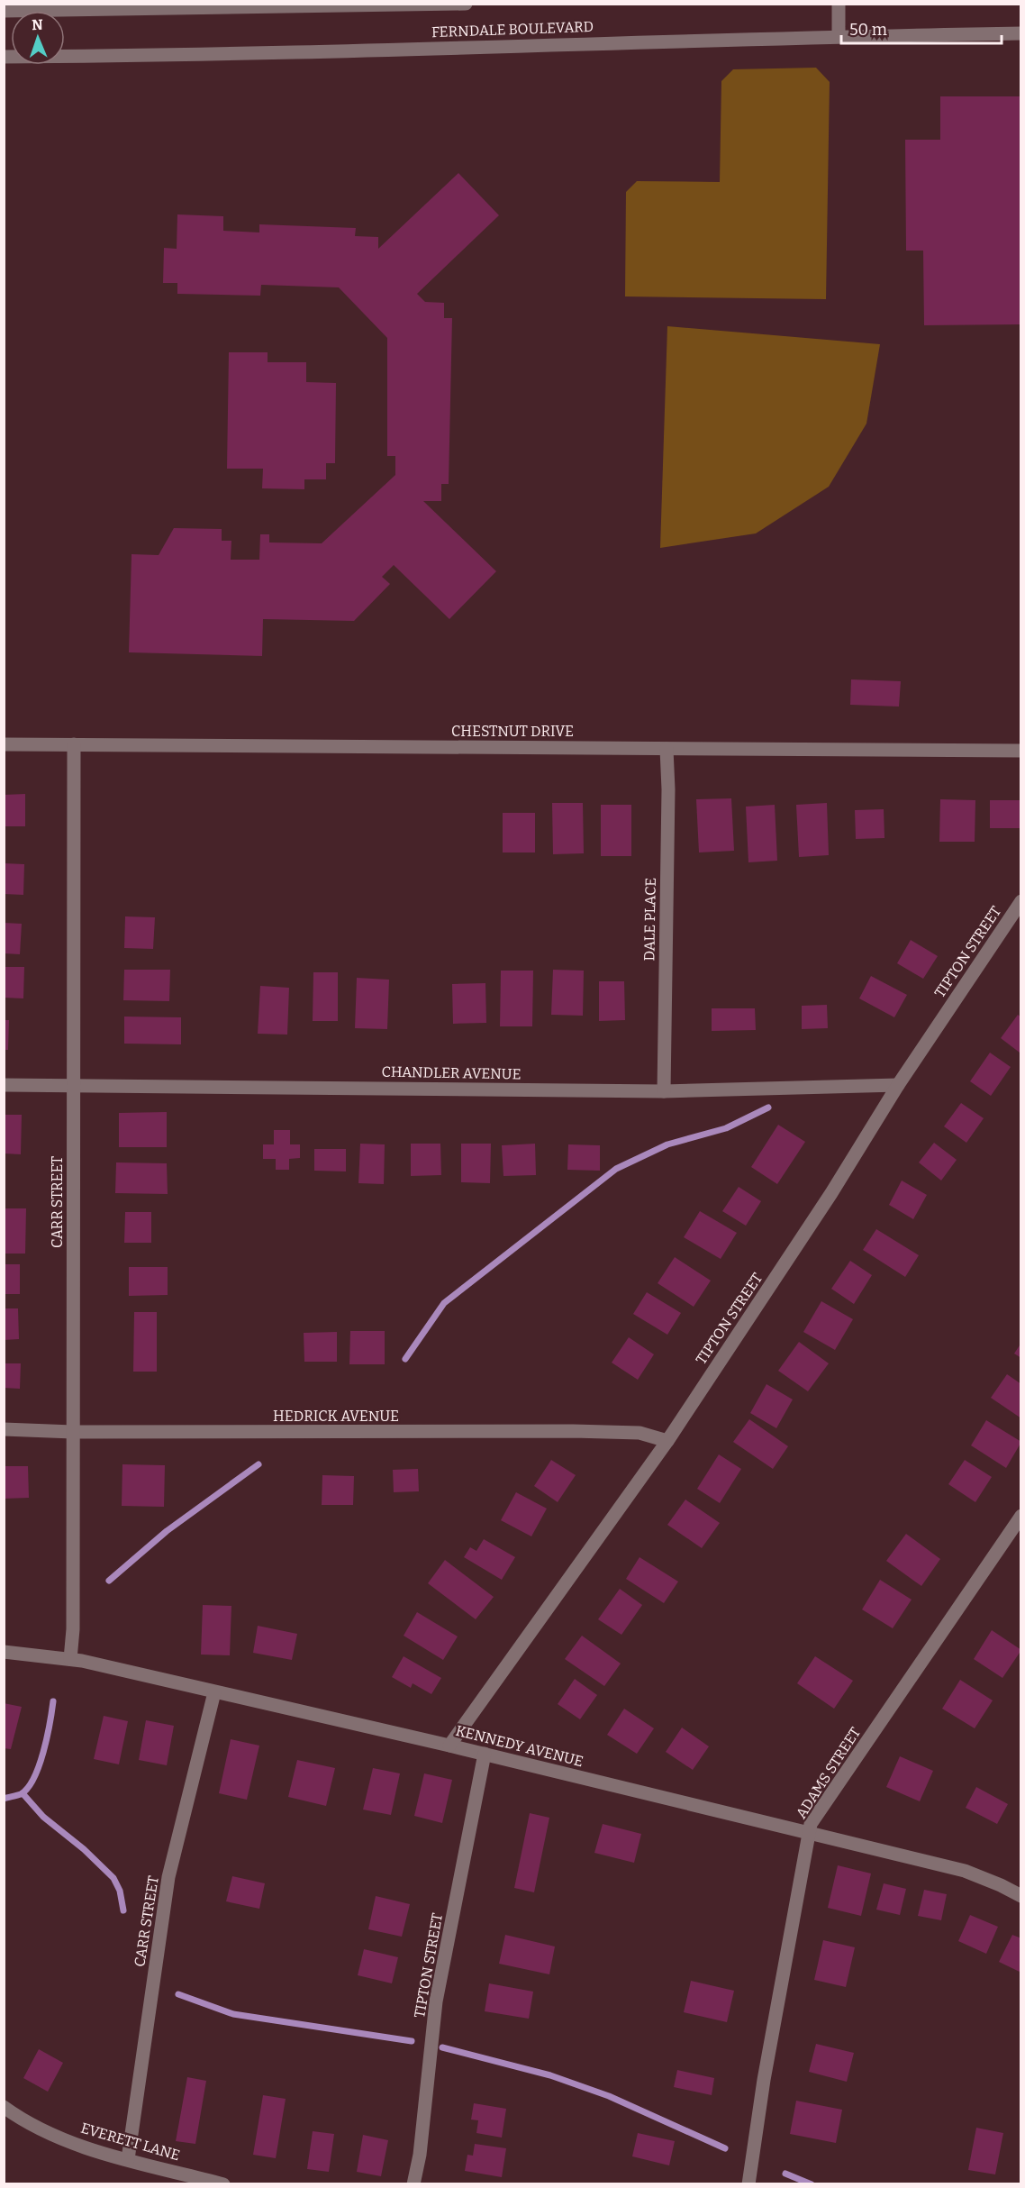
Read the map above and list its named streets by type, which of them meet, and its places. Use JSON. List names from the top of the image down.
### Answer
{
  "streets": {
    "street": [
      "FERNDALE BOULEVARD",
      "CHESTNUT DRIVE",
      "DALE PLACE",
      "TIPTON STREET",
      "CHANDLER AVENUE",
      "CARR STREET",
      "HEDRICK AVENUE",
      "KENNEDY AVENUE",
      "ADAMS STREET",
      "EVERETT LANE"
    ]
  },
  "crossings": [
    ["CHESTNUT DRIVE", "DALE PLACE"],
    ["CHESTNUT DRIVE", "CARR STREET"],
    ["DALE PLACE", "CHANDLER AVENUE"],
    ["TIPTON STREET", "CHANDLER AVENUE"],
    ["TIPTON STREET", "HEDRICK AVENUE"],
    ["TIPTON STREET", "KENNEDY AVENUE"],
    ["CHANDLER AVENUE", "CARR STREET"],
    ["CARR STREET", "HEDRICK AVENUE"],
    ["CARR STREET", "KENNEDY AVENUE"],
    ["CARR STREET", "EVERETT LANE"],
    ["KENNEDY AVENUE", "ADAMS STREET"]
  ],
  "scale_bar": "50 m",
  "north": "top"
}
